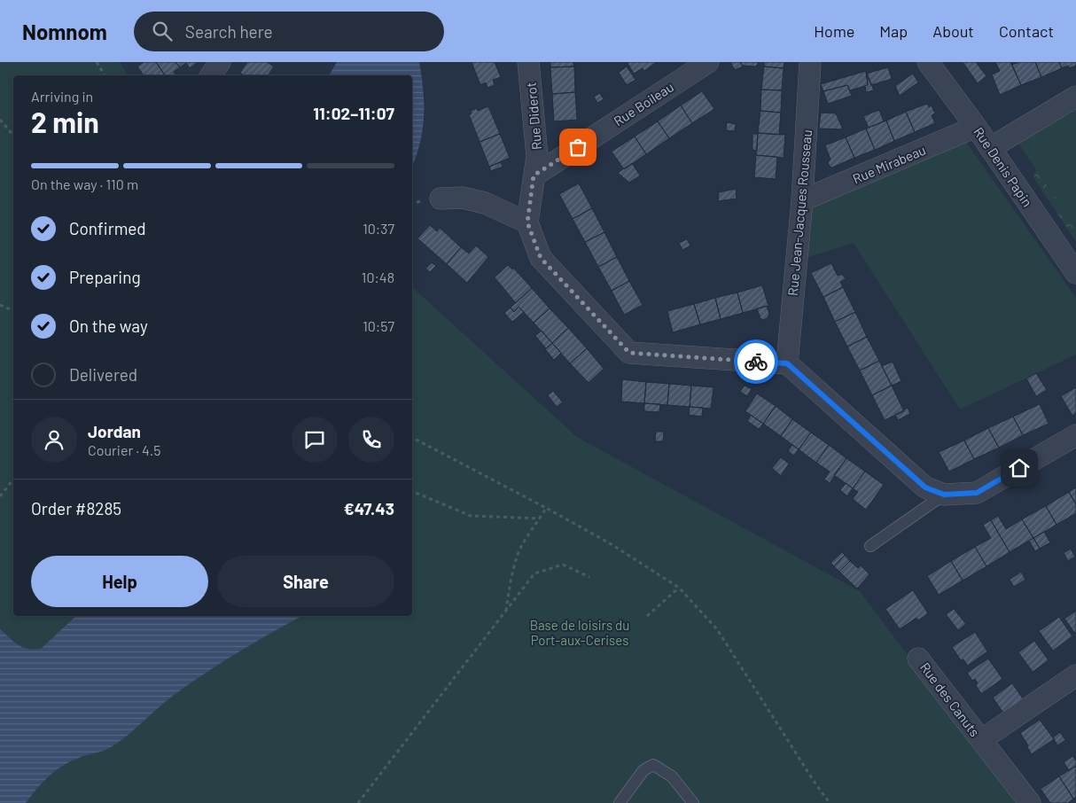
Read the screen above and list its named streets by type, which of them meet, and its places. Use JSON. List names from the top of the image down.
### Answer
{
  "streets": {
    "street": [
      "Rue Boileau",
      "Rue Diderot",
      "Rue Mirabeau",
      "Rue Denis Papin",
      "Rue Jean-Jacques Rousseau",
      "Rue des Canuts"
    ]
  },
  "crossings": [
    ["Rue Boileau", "Rue Diderot"],
    ["Rue Mirabeau", "Rue Denis Papin"],
    ["Rue Mirabeau", "Rue Jean-Jacques Rousseau"]
  ],
  "parks": ["Base de loisirs du Port-aux-Cerises"],
  "page": {
    "header": "Nomnom",
    "search": "Search here",
    "nav": [
      "Home",
      "Map",
      "About",
      "Contact"
    ],
    "heading": ["2 min", "Arriving in", "11:02–11:07"],
    "panel": [
      "Jordan",
      "Courier · 4.5",
      "Order #8285",
      "€47.43"
    ],
    "bar": "On the way · 110 m",
    "list": [
      ["Confirmed", "10:37"],
      ["Preparing", "10:48"],
      ["On the way", "10:57"],
      "Delivered"
    ],
    "buttons": ["Help", "Share"]
  }
}
